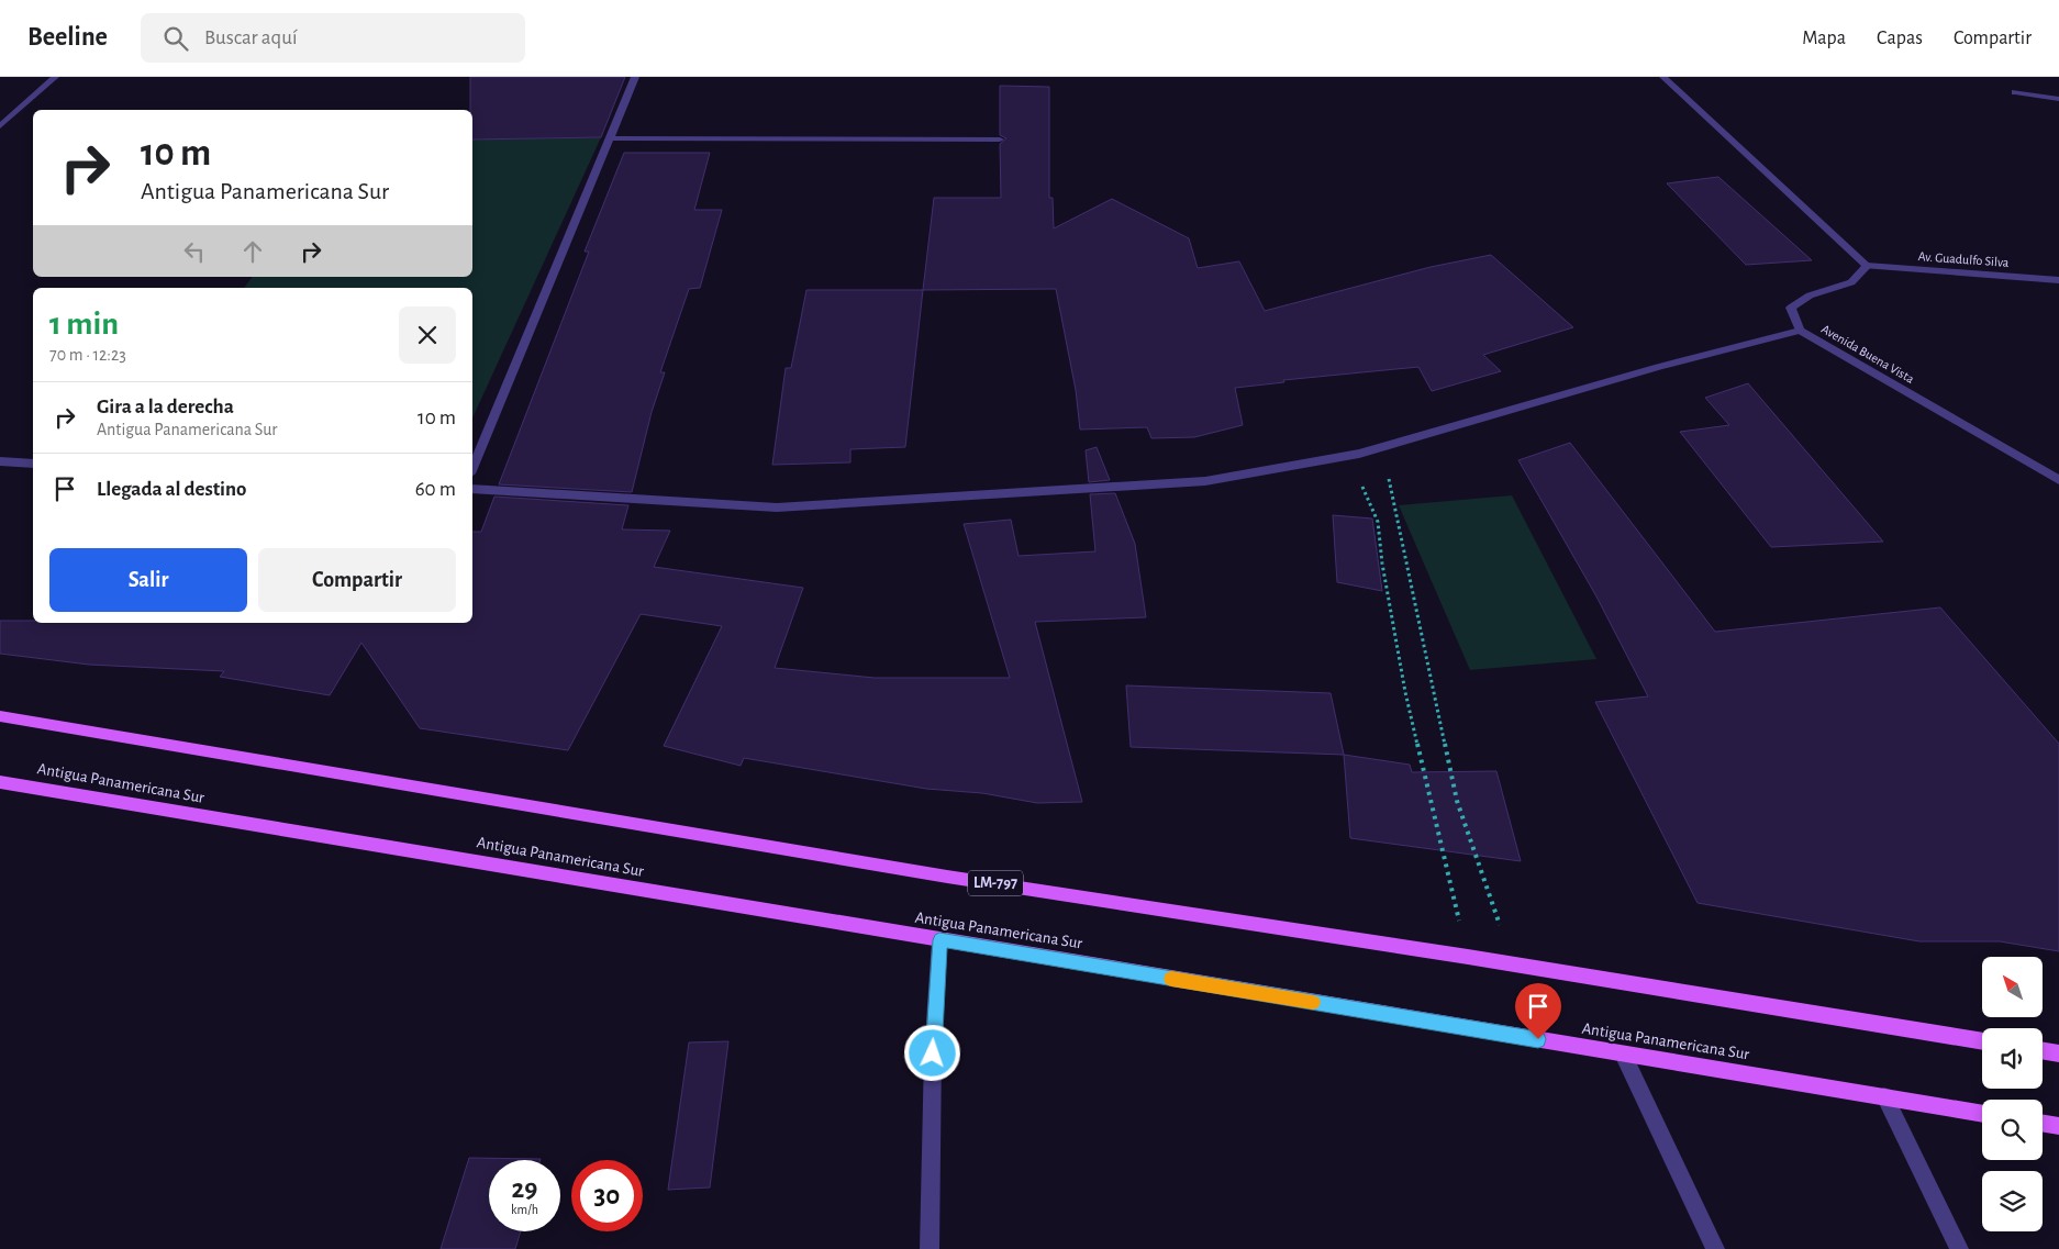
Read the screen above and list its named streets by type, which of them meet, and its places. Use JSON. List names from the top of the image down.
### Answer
{
  "streets": {
    "main road": ["Antigua Panamericana Sur", "LM-797"],
    "street": ["Av. Guadulfo Silva", "Avenida Buena Vista"]
  },
  "crossings": [
    ["Av. Guadulfo Silva", "Avenida Buena Vista"]
  ],
  "north": "top left",
  "page": {
    "header": "Beeline",
    "search": "Buscar aquí",
    "nav": ["Mapa", "Capas", "Compartir"],
    "turn": ["10 m", "Antigua Panamericana Sur"],
    "heading": ["1 min", "70 m · 12:23"],
    "list": [
      {
        "name": "Gira a la derecha",
        "note": "Antigua Panamericana Sur",
        "value": "10 m"
      },
      {
        "name": "Llegada al destino",
        "value": "60 m"
      }
    ],
    "buttons": ["Salir", "Compartir"],
    "speed": "29 km/h",
    "limit": "30"
  }
}
